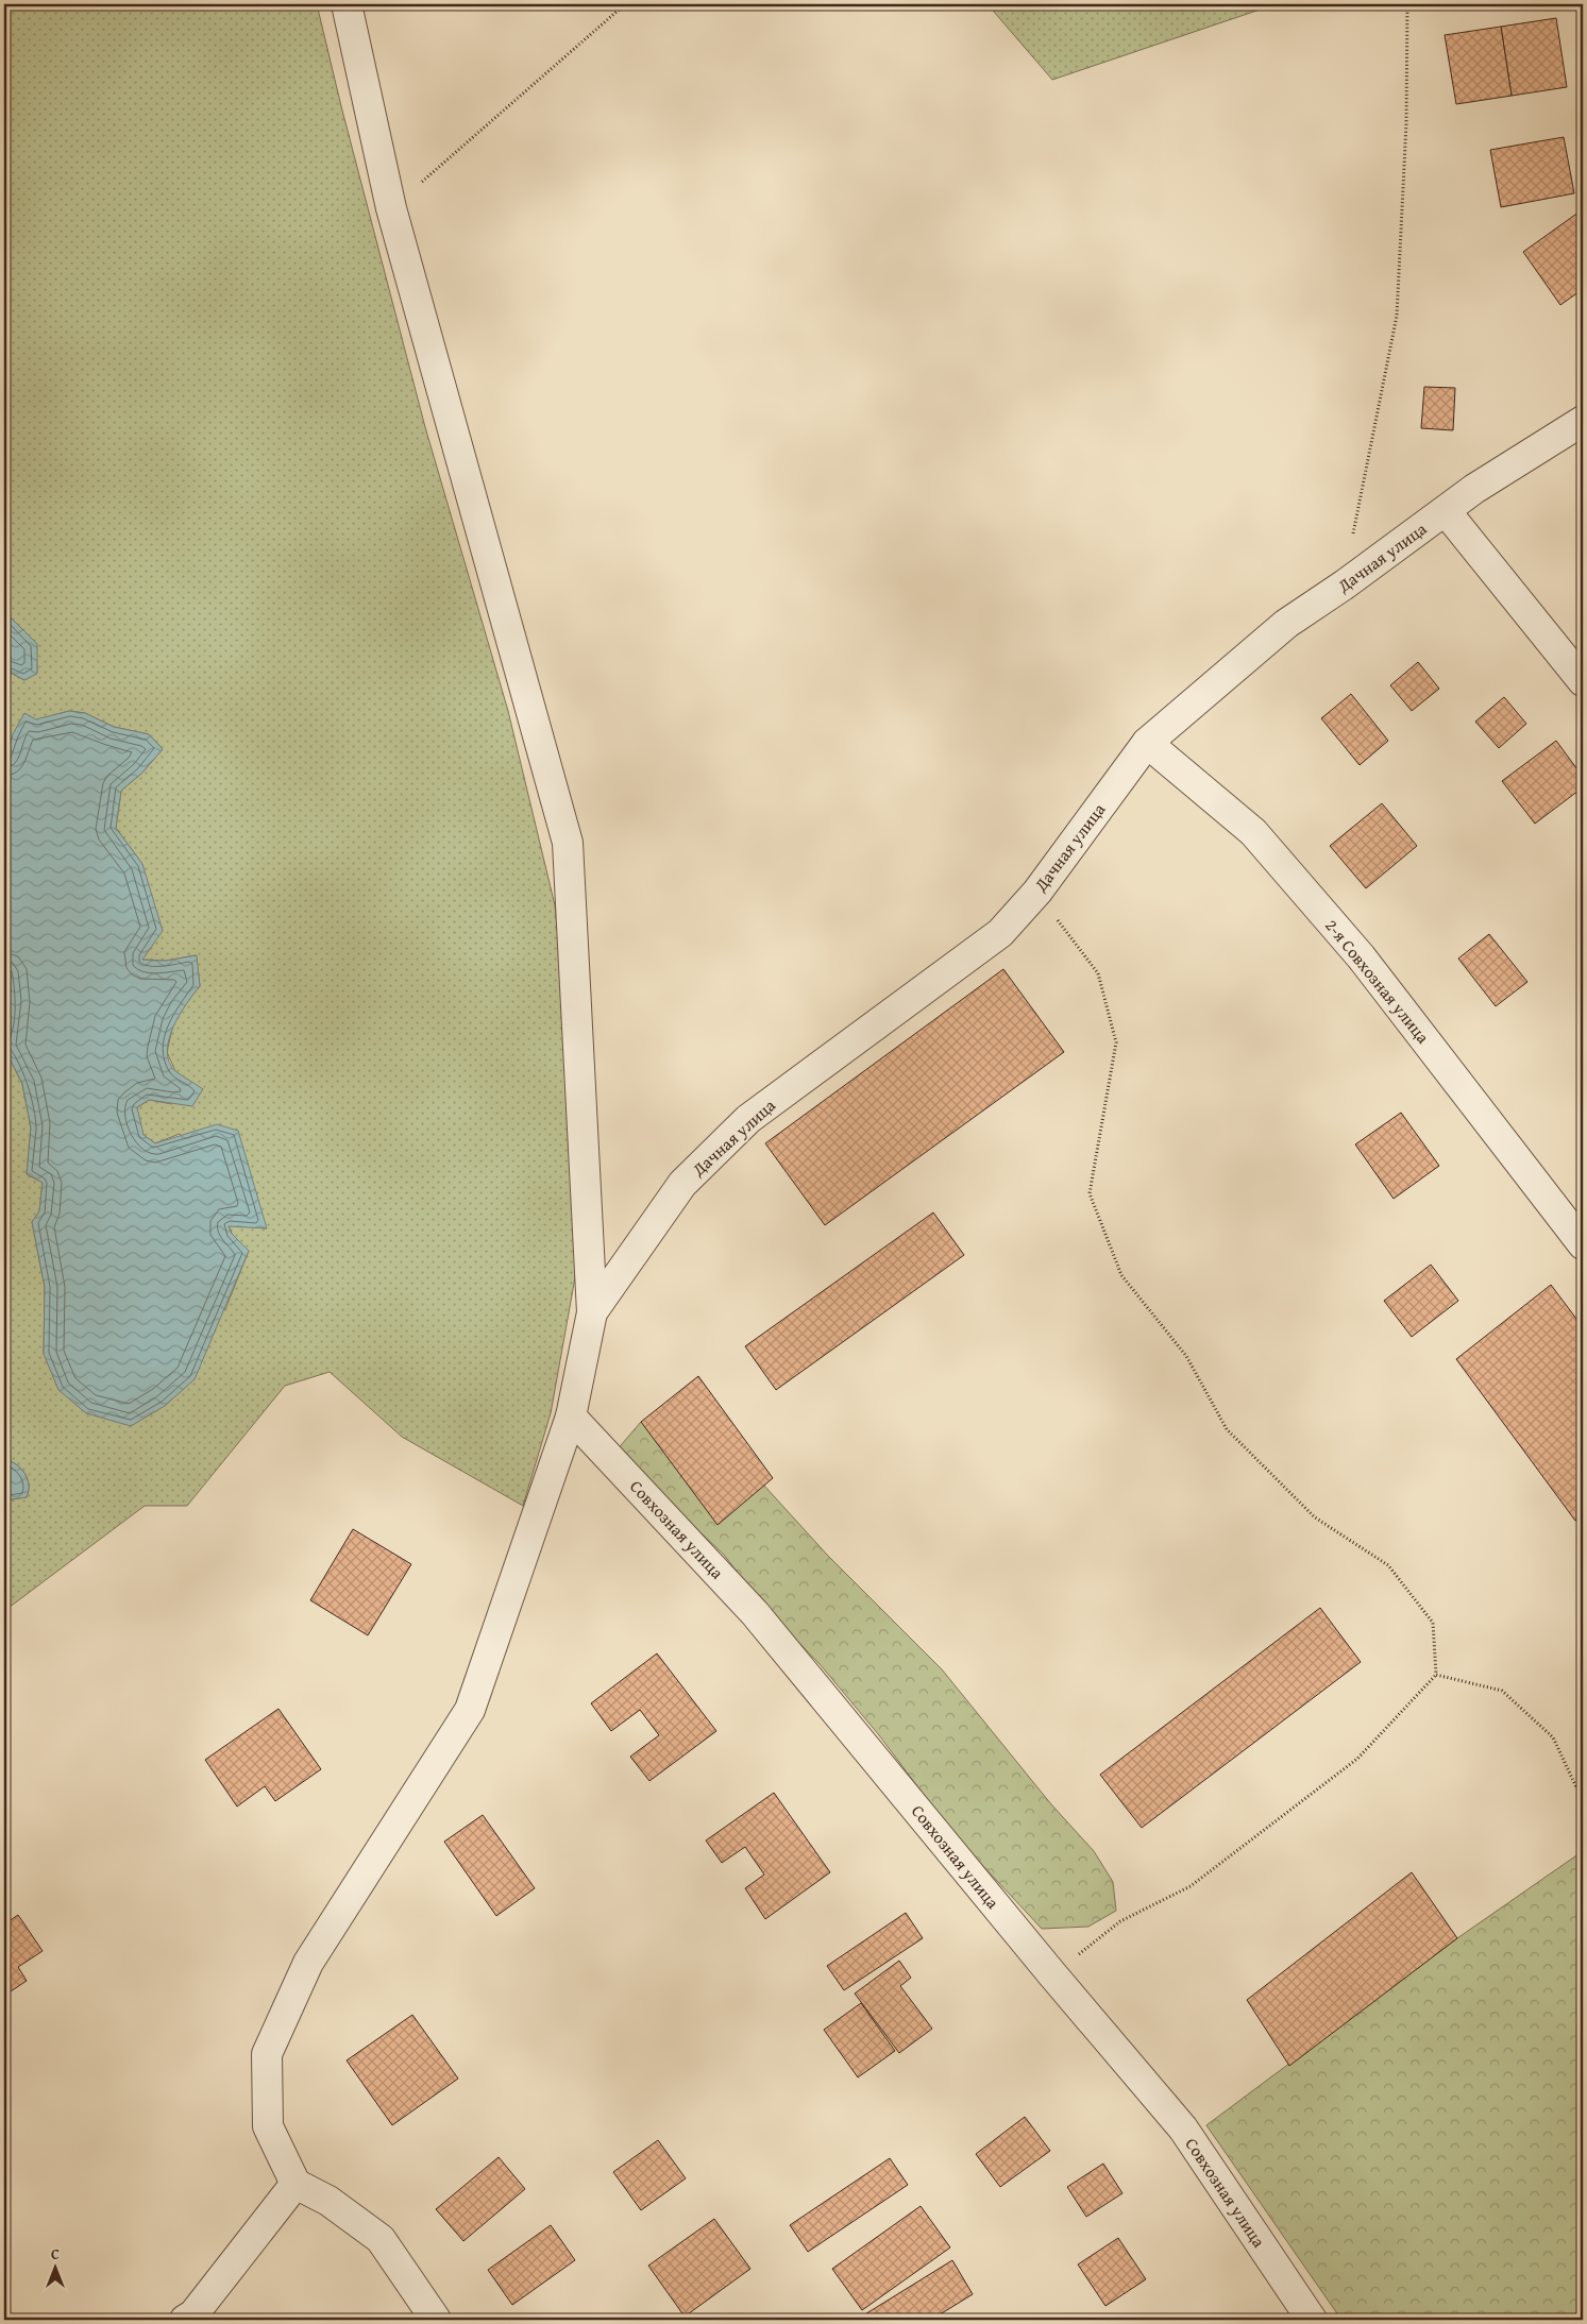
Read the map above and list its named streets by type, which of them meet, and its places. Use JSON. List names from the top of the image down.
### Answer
{
  "streets": {
    "street": ["Дачная улица", "2-я Совхозная улица", "Совхозная улица"]
  },
  "crossings": [
    ["Дачная улица", "2-я Совхозная улица"]
  ],
  "north": "top"
}
